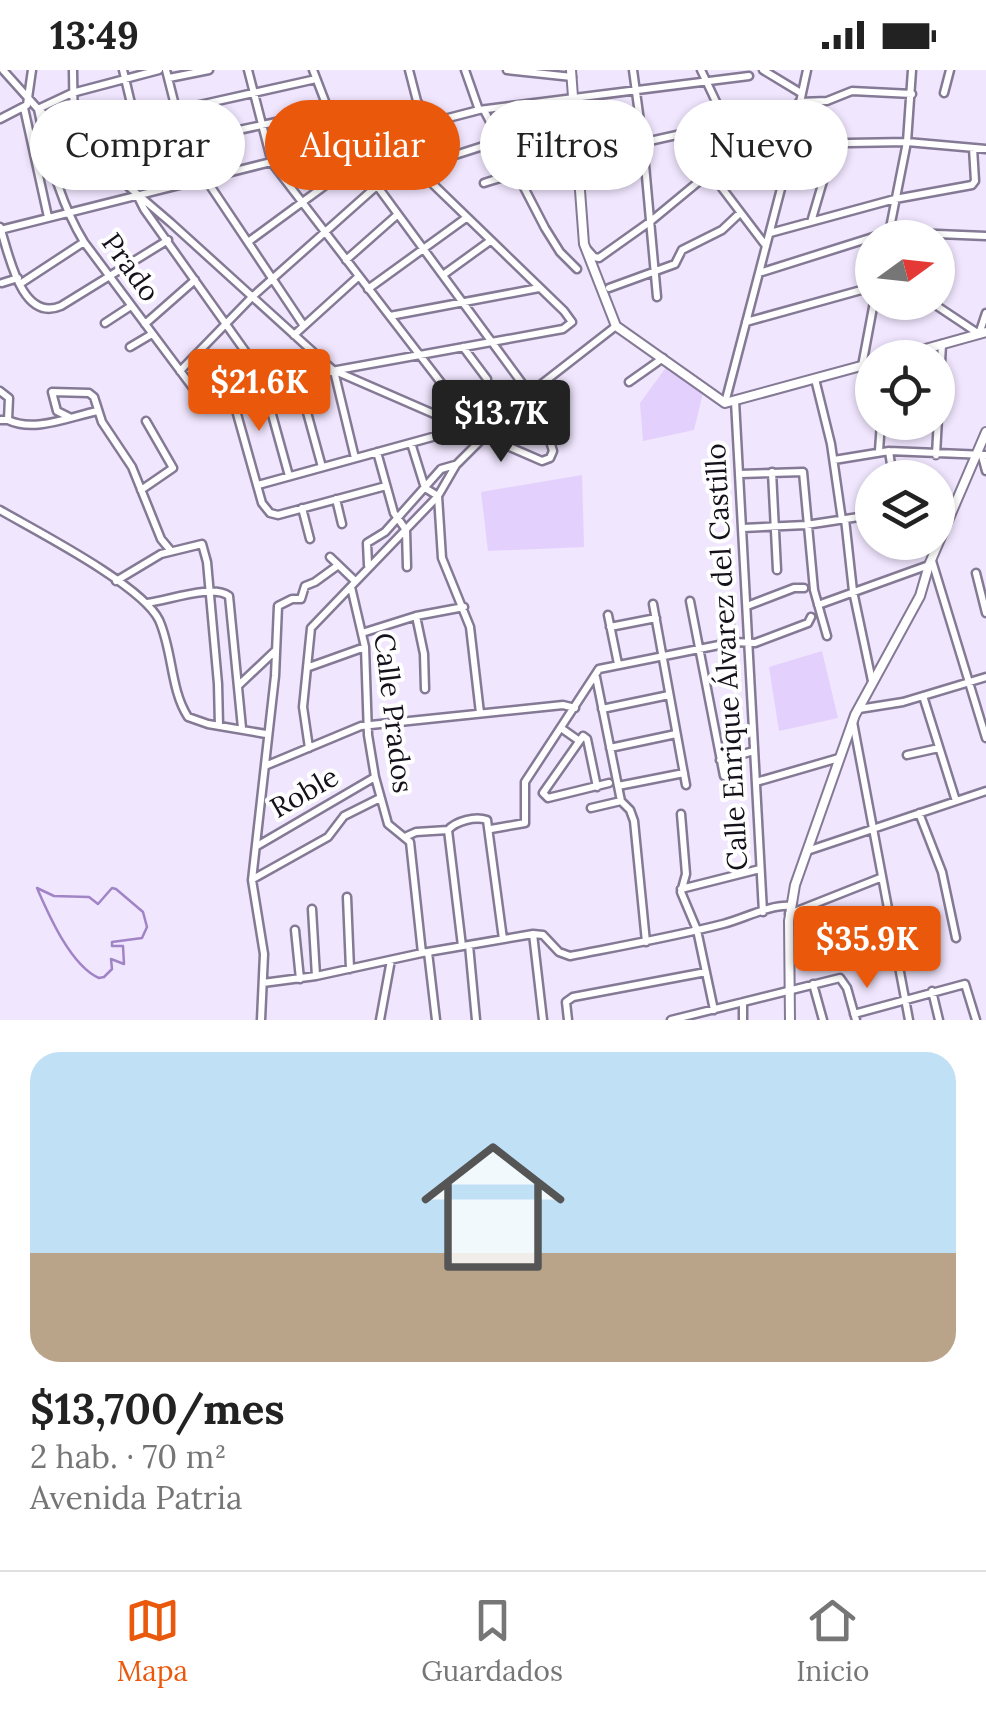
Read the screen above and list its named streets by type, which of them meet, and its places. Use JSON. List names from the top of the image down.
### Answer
{
  "streets": {
    "street": [
      "Prado",
      "Calle Enrique Álvarez del Castillo",
      "Calle Prados",
      "Roble"
    ]
  },
  "crossings": [
    ["Calle Prados", "Roble"]
  ],
  "north": "right",
  "page": {
    "status": "13:49",
    "chip": [
      "Comprar",
      "Alquilar",
      "Filtros",
      "Nuevo"
    ],
    "price": ["$21.6K", "$13.7K", "$35.9K"],
    "list": [
      {
        "name": "$13,700/mes",
        "note": "2 hab. · 70 m² · Avenida Patria"
      }
    ],
    "tabs": ["Mapa", "Guardados", "Inicio"]
  }
}
